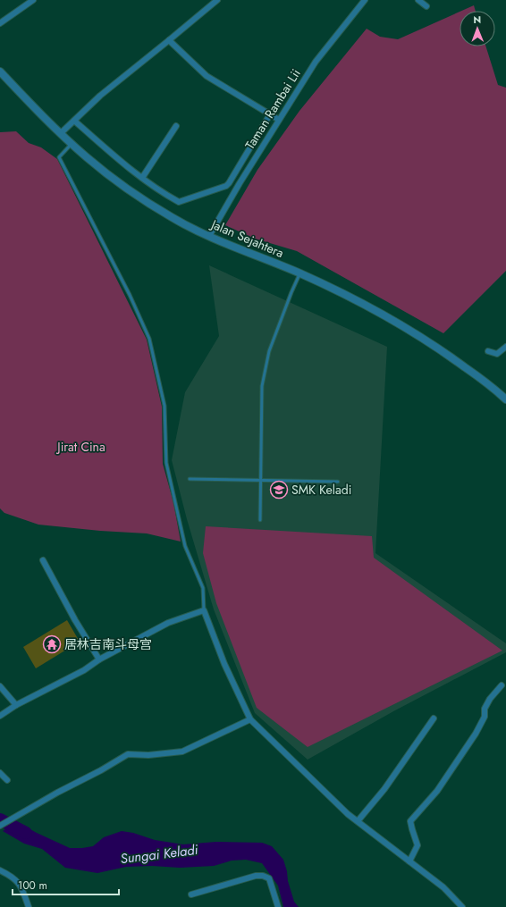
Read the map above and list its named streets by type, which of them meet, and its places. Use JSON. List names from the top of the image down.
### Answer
{
  "streets": {
    "street": ["Taman Rambai Lii", "Jalan Sejahtera"]
  },
  "crossings": [
    ["Taman Rambai Lii", "Jalan Sejahtera"]
  ],
  "water": ["Sungai Keladi"],
  "parks": ["Jirat Cina"],
  "places": {
    "school or university": ["SMK Keladi"],
    "temple": ["居林吉南斗母宫"]
  },
  "scale_bar": "100 m",
  "north": "top"
}
